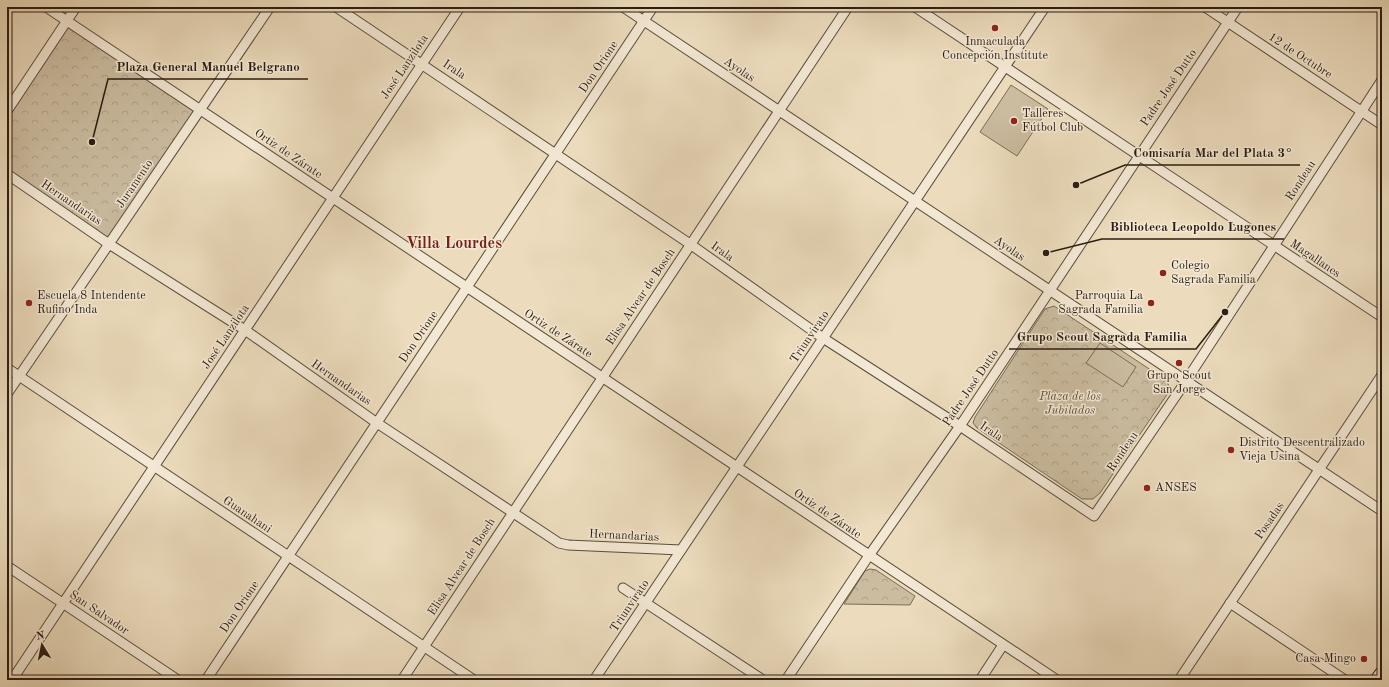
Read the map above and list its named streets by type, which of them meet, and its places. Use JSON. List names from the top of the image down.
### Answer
{
  "streets": {
    "street": [
      "12 de Octubre",
      "José Lanzilota",
      "Don Orione",
      "Irala",
      "Ayolas",
      "Padre José Dutto",
      "Ortiz de Zárate",
      "Rondeau",
      "Juramento",
      "Hernandarias",
      "Magallanes",
      "Elisa Alvear de Bosch",
      "Triunvirato",
      "Guanahani",
      "Posadas",
      "San Salvador"
    ]
  },
  "crossings": [
    ["12 de Octubre", "Padre José Dutto"],
    ["12 de Octubre", "Rondeau"],
    ["José Lanzilota", "Irala"],
    ["José Lanzilota", "Ortiz de Zárate"],
    ["José Lanzilota", "Hernandarias"],
    ["José Lanzilota", "Guanahani"],
    ["José Lanzilota", "San Salvador"],
    ["Don Orione", "Irala"],
    ["Don Orione", "Ayolas"],
    ["Don Orione", "Ortiz de Zárate"],
    ["Don Orione", "Hernandarias"],
    ["Don Orione", "Guanahani"],
    ["Irala", "Padre José Dutto"],
    ["Irala", "Rondeau"],
    ["Irala", "Elisa Alvear de Bosch"],
    ["Irala", "Triunvirato"],
    ["Ayolas", "Padre José Dutto"],
    ["Ayolas", "Rondeau"],
    ["Ayolas", "Elisa Alvear de Bosch"],
    ["Ayolas", "Triunvirato"],
    ["Ayolas", "Posadas"],
    ["Padre José Dutto", "Ortiz de Zárate"],
    ["Padre José Dutto", "Magallanes"],
    ["Ortiz de Zárate", "Juramento"],
    ["Ortiz de Zárate", "Elisa Alvear de Bosch"],
    ["Ortiz de Zárate", "Triunvirato"],
    ["Rondeau", "Magallanes"],
    ["Juramento", "Hernandarias"],
    ["Juramento", "Guanahani"],
    ["Hernandarias", "Elisa Alvear de Bosch"],
    ["Hernandarias", "Triunvirato"],
    ["Magallanes", "Triunvirato"],
    ["Elisa Alvear de Bosch", "Guanahani"]
  ],
  "districts": ["Villa Lourdes"],
  "parks": ["Plaza de los Jubilados"],
  "places": [
    "Inmaculada Concepción Institute",
    "Talleres Fútbol Club",
    "Plaza General Manuel Belgrano",
    "Comisaría Mar del Plata 3°",
    "Biblioteca Leopoldo Lugones",
    "Colegio Sagrada Familia",
    "Escuela 8 Intendente Rufino Inda",
    "Parroquia La Sagrada Familia",
    "Grupo Scout Sagrada Familia",
    "Grupo Scout San Jorge",
    "Distrito Descentralizado Vieja Usina",
    "ANSES",
    "Casa Mingo"
  ],
  "north": "top"
}
